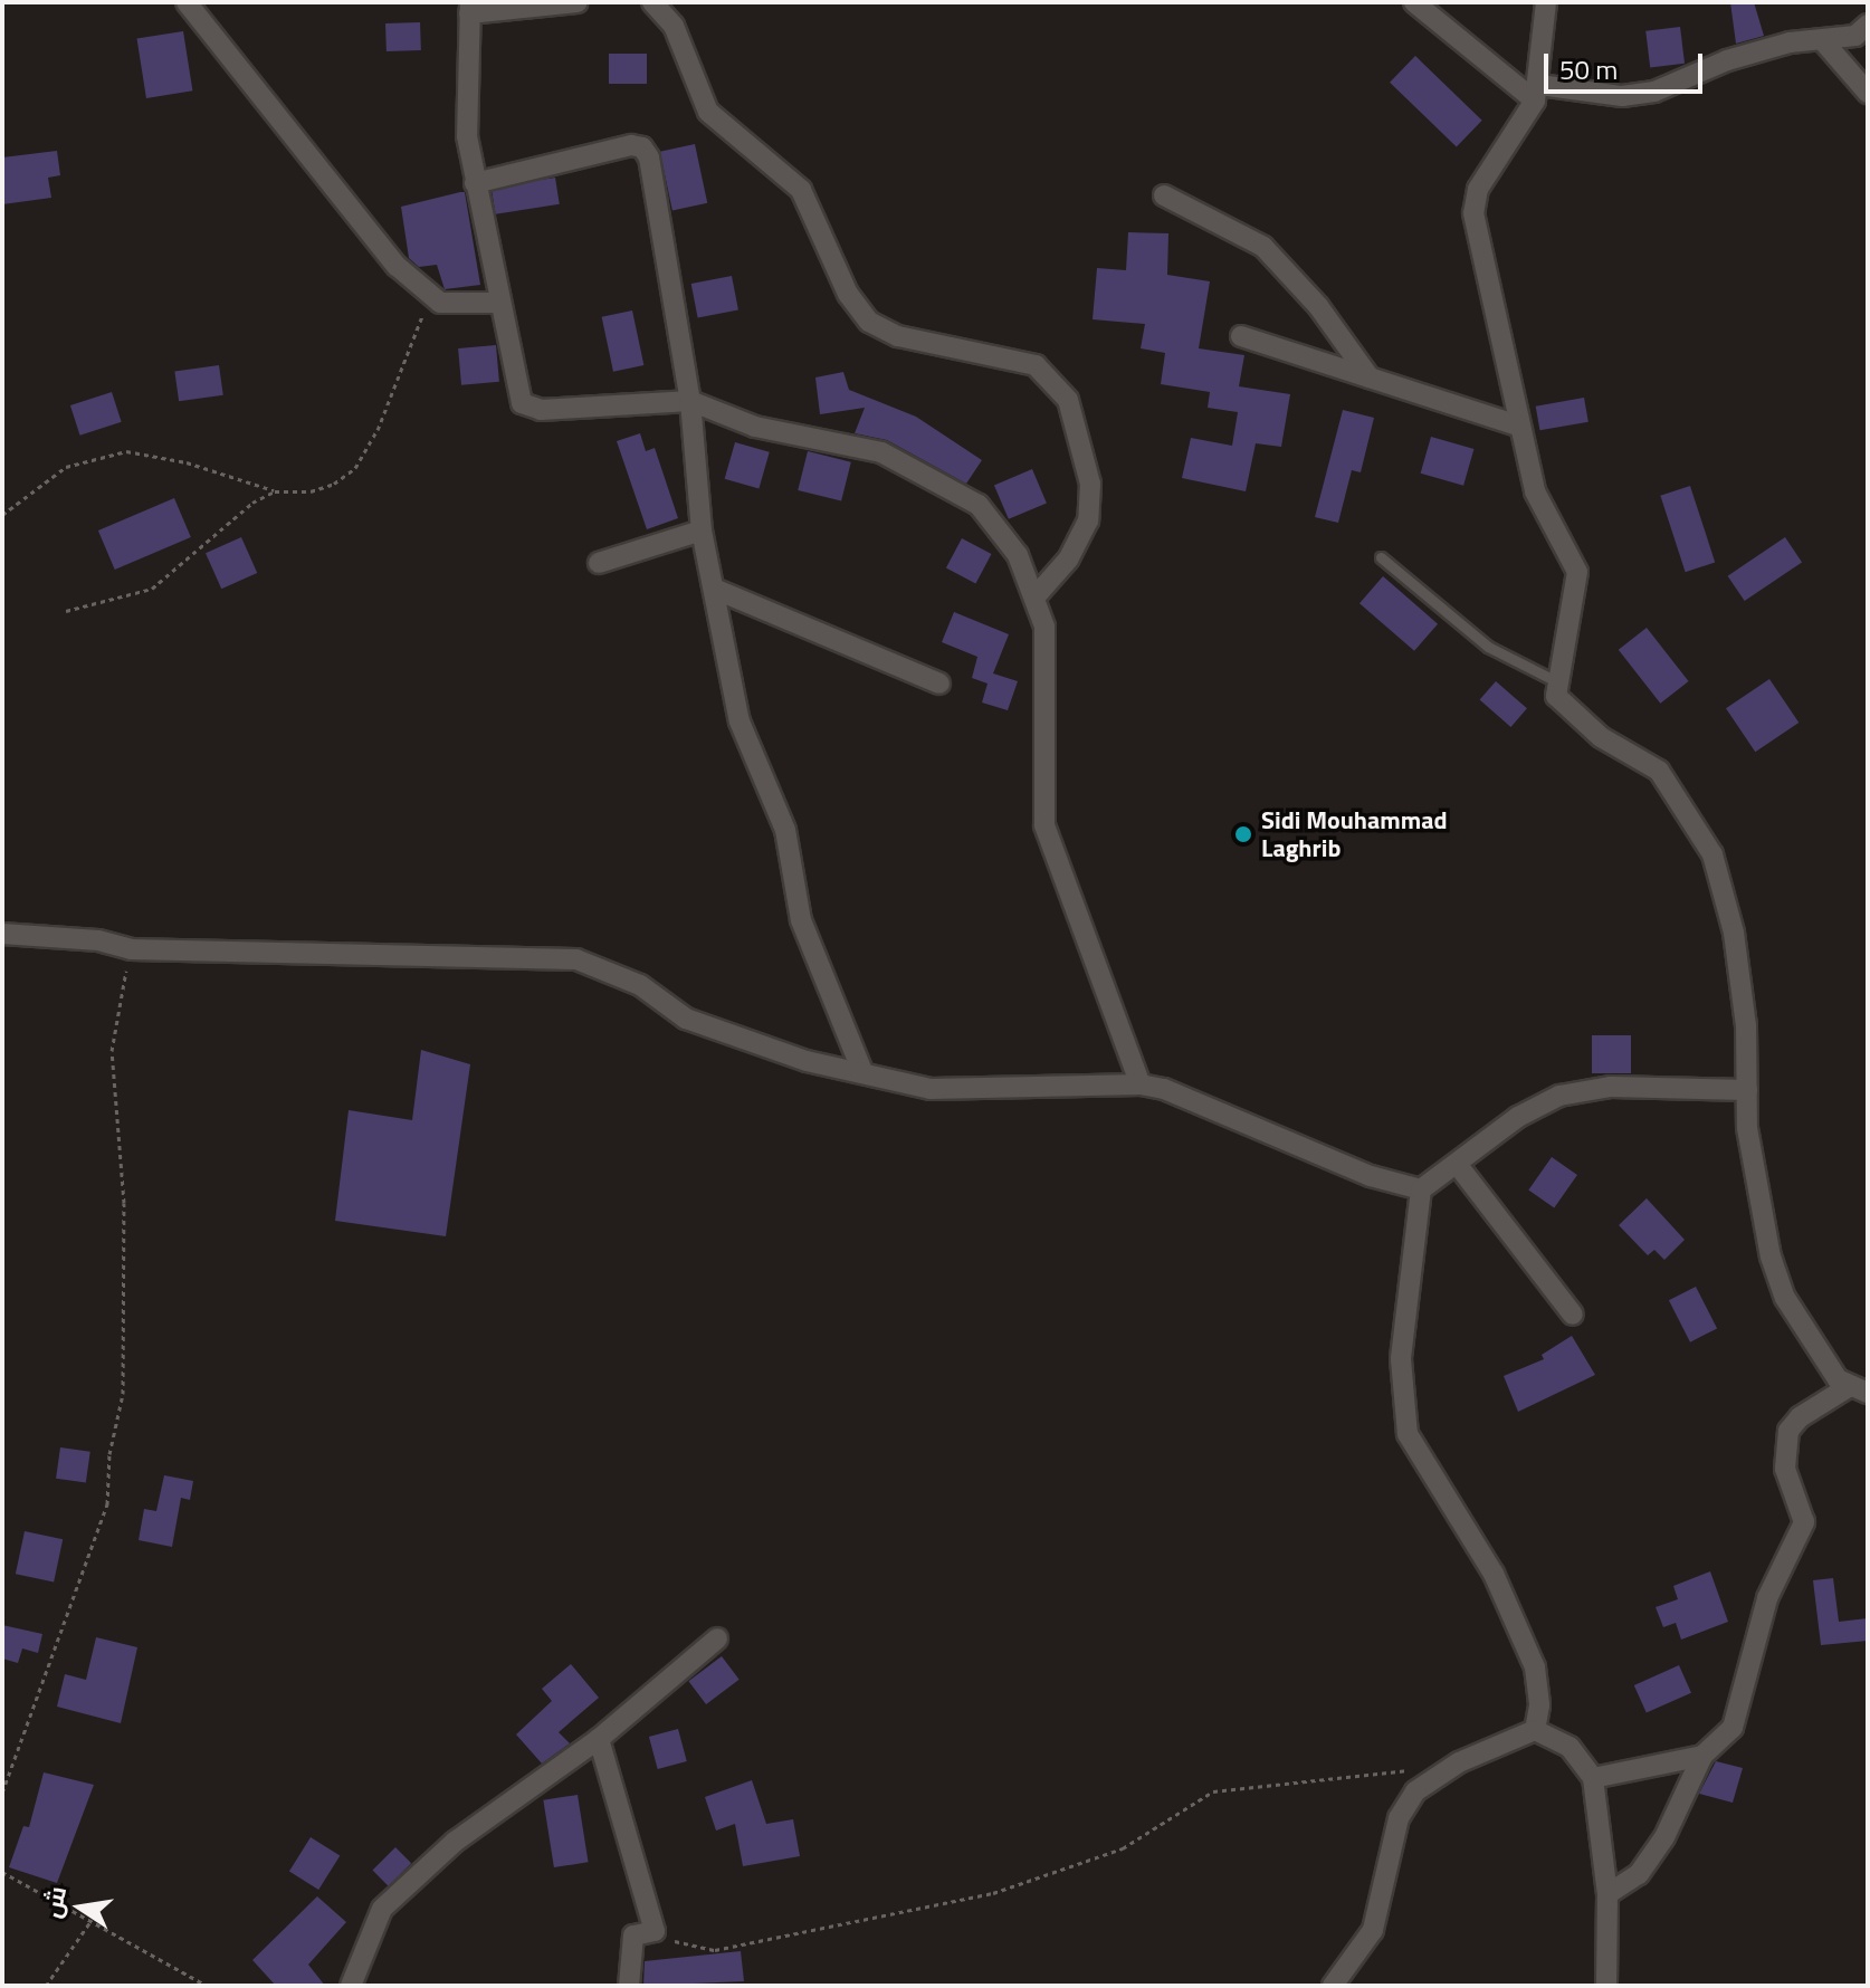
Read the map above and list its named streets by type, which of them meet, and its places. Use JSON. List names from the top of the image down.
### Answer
{
  "places": ["Sidi Mouhammad Laghrib"],
  "scale_bar": "50 m",
  "north": "left"
}
